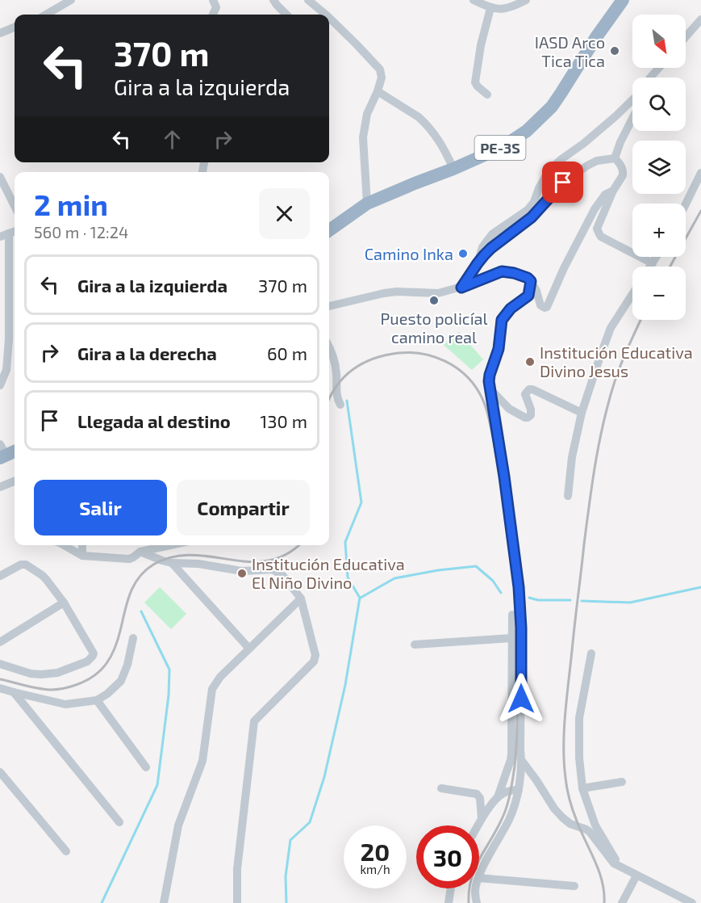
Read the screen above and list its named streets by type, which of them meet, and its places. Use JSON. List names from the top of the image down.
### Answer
{
  "streets": {
    "highway": ["PE-3S"]
  },
  "places": [
    "IASD Arco Tica Tica",
    "Camino Inka",
    "Puesto policíal camino real",
    "Institución Educativa Divino Jesus",
    "Institución Educativa El Niño Divino"
  ],
  "north": "bottom right",
  "page": {
    "map_buttons": ["+", "−"],
    "turn": ["370 m", "Gira a la izquierda"],
    "heading": ["2 min", "560 m · 12:24"],
    "list": [
      {
        "name": "Gira a la izquierda",
        "value": "370 m"
      },
      {
        "name": "Gira a la derecha",
        "value": "60 m"
      },
      {
        "name": "Llegada al destino",
        "value": "130 m"
      }
    ],
    "buttons": ["Salir", "Compartir"],
    "speed": "20 km/h",
    "limit": "30"
  }
}
